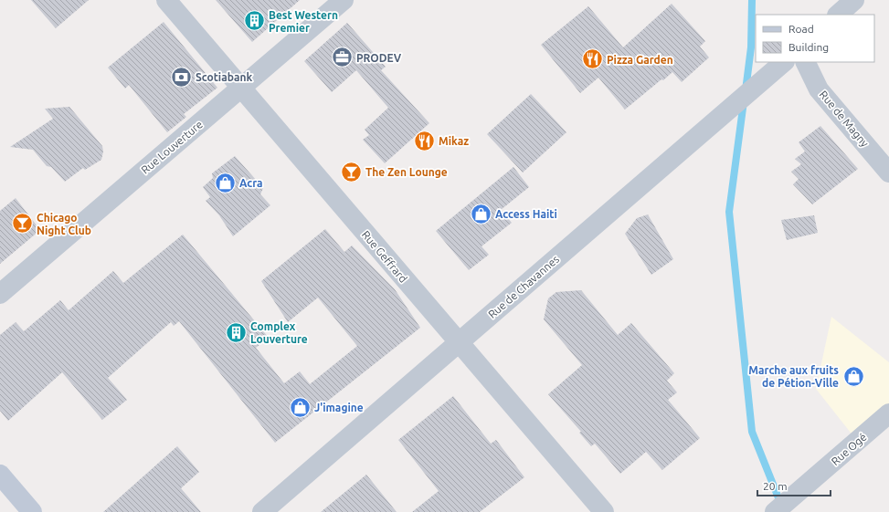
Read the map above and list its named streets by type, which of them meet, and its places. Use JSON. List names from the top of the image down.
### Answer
{
  "streets": {
    "street": [
      "Rue de Magny",
      "Rue Louverture",
      "Rue Geffrard",
      "Rue de Chavannes",
      "Rue Ogé"
    ]
  },
  "crossings": [
    ["Rue Louverture", "Rue Geffrard"],
    ["Rue Geffrard", "Rue de Chavannes"]
  ],
  "places": {
    "building": ["Best Western Premier", "Complex Louverture"],
    "office": ["PRODEV"],
    "restaurant": ["Pizza Garden", "Mikaz"],
    "bank": ["Scotiabank"],
    "bar": ["The Zen Lounge", "Chicago Night Club"],
    "shop": [
      "Acra",
      "Access Haiti",
      "Marche aux fruits de Pétion-Ville",
      "J'imagine"
    ]
  },
  "legend": ["Road", "Building"],
  "scale_bar": "20 m"
}
